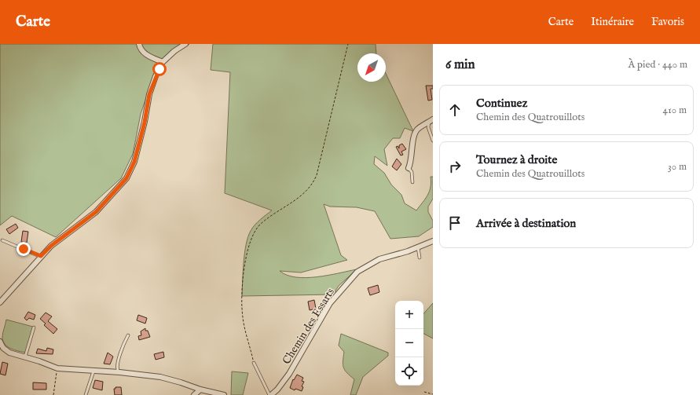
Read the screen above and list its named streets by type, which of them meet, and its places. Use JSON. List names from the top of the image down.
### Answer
{
  "streets": {
    "street": ["Chemin des Essarts"]
  },
  "north": "bottom left",
  "page": {
    "header": "Carte",
    "nav": ["Carte", "Itinéraire", "Favoris"],
    "heading": ["6 min", "À pied · 440 m"],
    "list": [
      ["Continuez", "Chemin des Quatrouillots", "410 m"],
      ["Tournez à droite", "Chemin des Quatrouillots", "30 m"],
      "Arrivée à destination"
    ],
    "map_buttons": ["+", "−"]
  }
}
